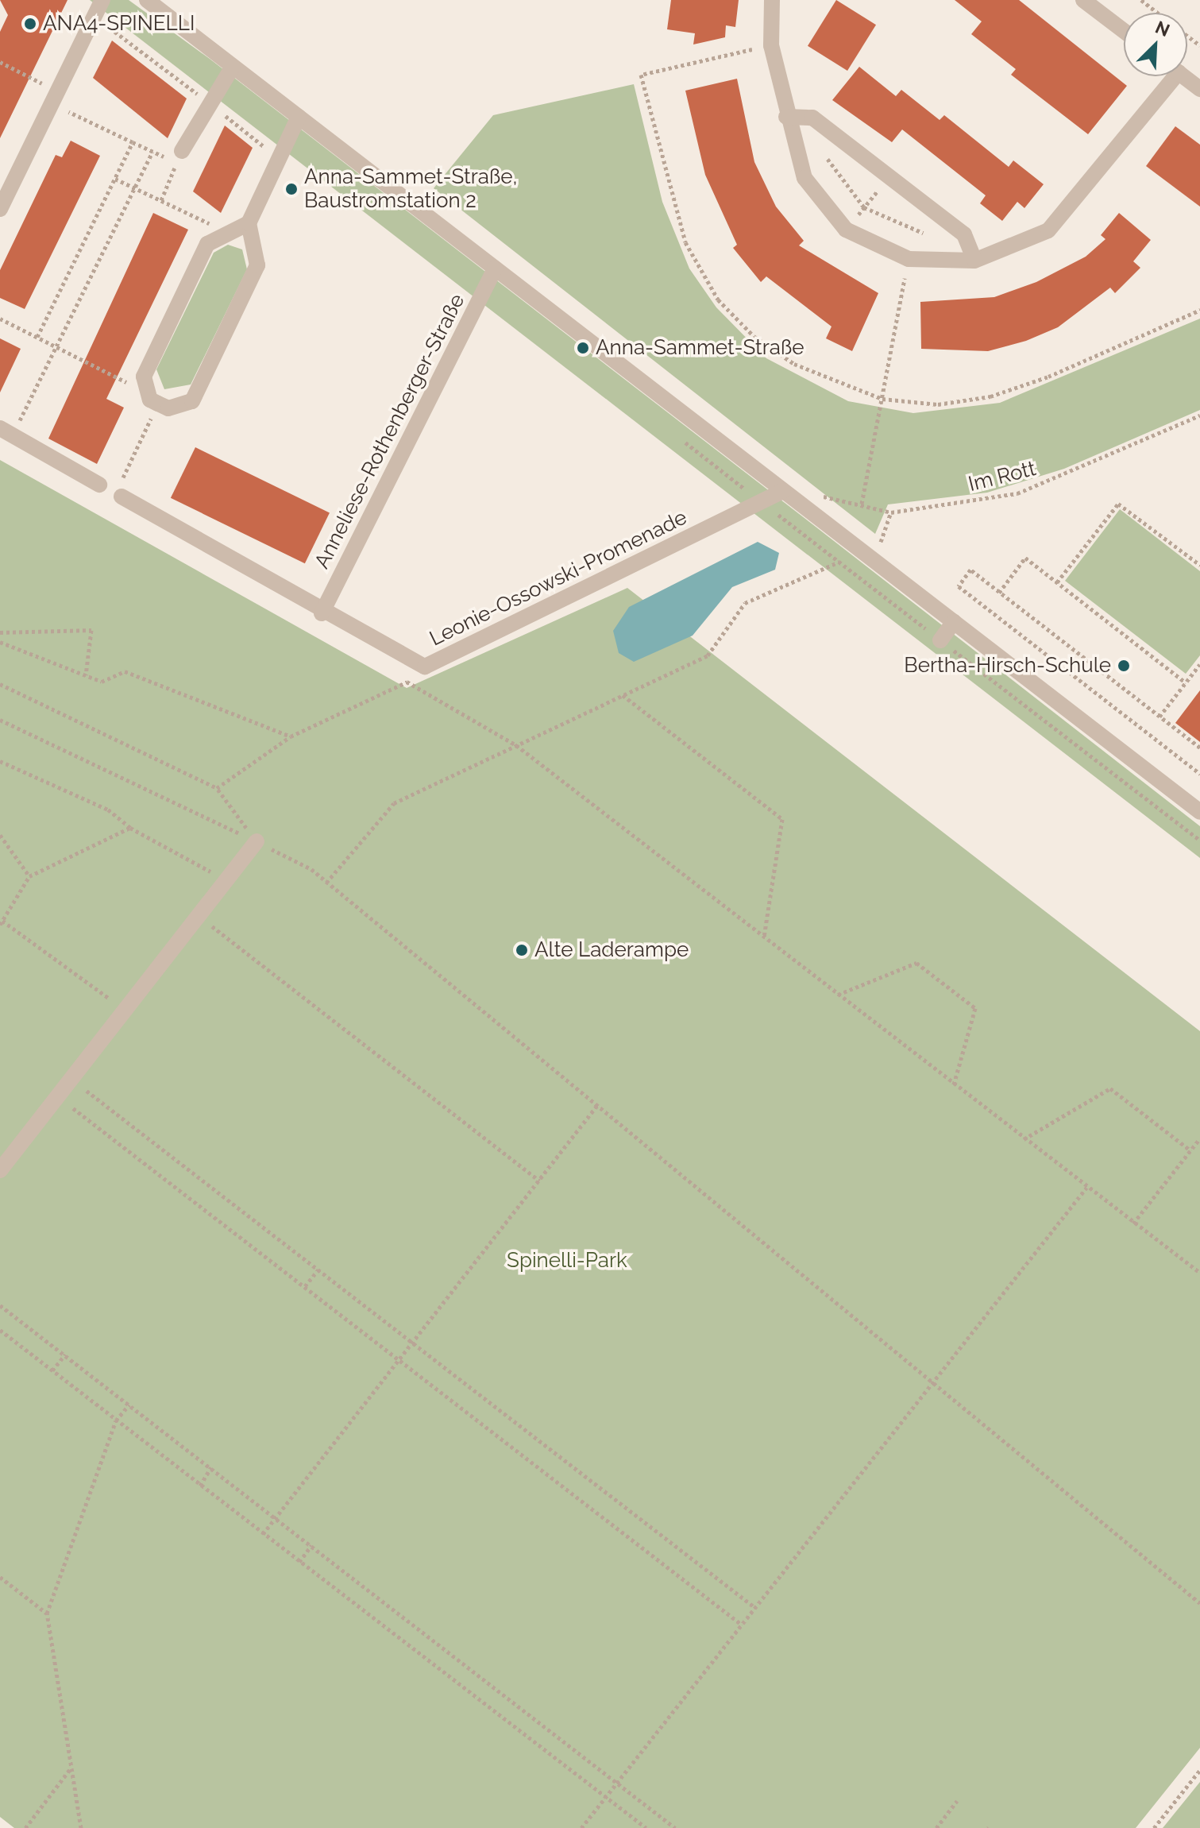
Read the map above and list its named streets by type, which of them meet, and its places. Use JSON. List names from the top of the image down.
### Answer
{
  "streets": {
    "street": ["Anneliese-Rothenberger-Straße", "Leonie-Ossowski-Promenade"],
    "path": ["Im Rott"]
  },
  "crossings": [
    ["Anneliese-Rothenberger-Straße", "Leonie-Ossowski-Promenade"]
  ],
  "parks": ["Spinelli-Park"],
  "places": [
    "ANA4-SPINELLI",
    "Anna-Sammet-Straße, Baustromstation 2",
    "Anna-Sammet-Straße",
    "Bertha-Hirsch-Schule",
    "Alte Laderampe"
  ],
  "north": "top right"
}
